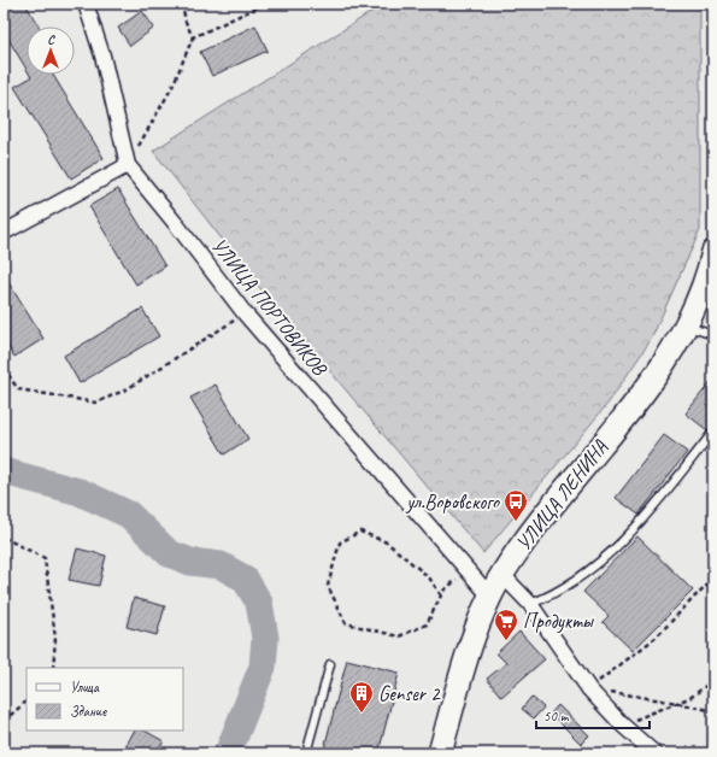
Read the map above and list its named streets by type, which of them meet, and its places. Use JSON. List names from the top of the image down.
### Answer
{
  "streets": {
    "main road": ["УЛИЦА ЛЕНИНА"],
    "street": ["УЛИЦА ПОРТОВИКОВ"]
  },
  "crossings": [
    ["УЛИЦА ПОРТОВИКОВ", "УЛИЦА ЛЕНИНА"]
  ],
  "places": {
    "bus stop": ["ул.Воровского"],
    "supermarket": ["Продукты"],
    "building": ["Genser 2"]
  },
  "legend": ["Улица", "Здание"],
  "scale_bar": "50 m",
  "north": "top"
}
